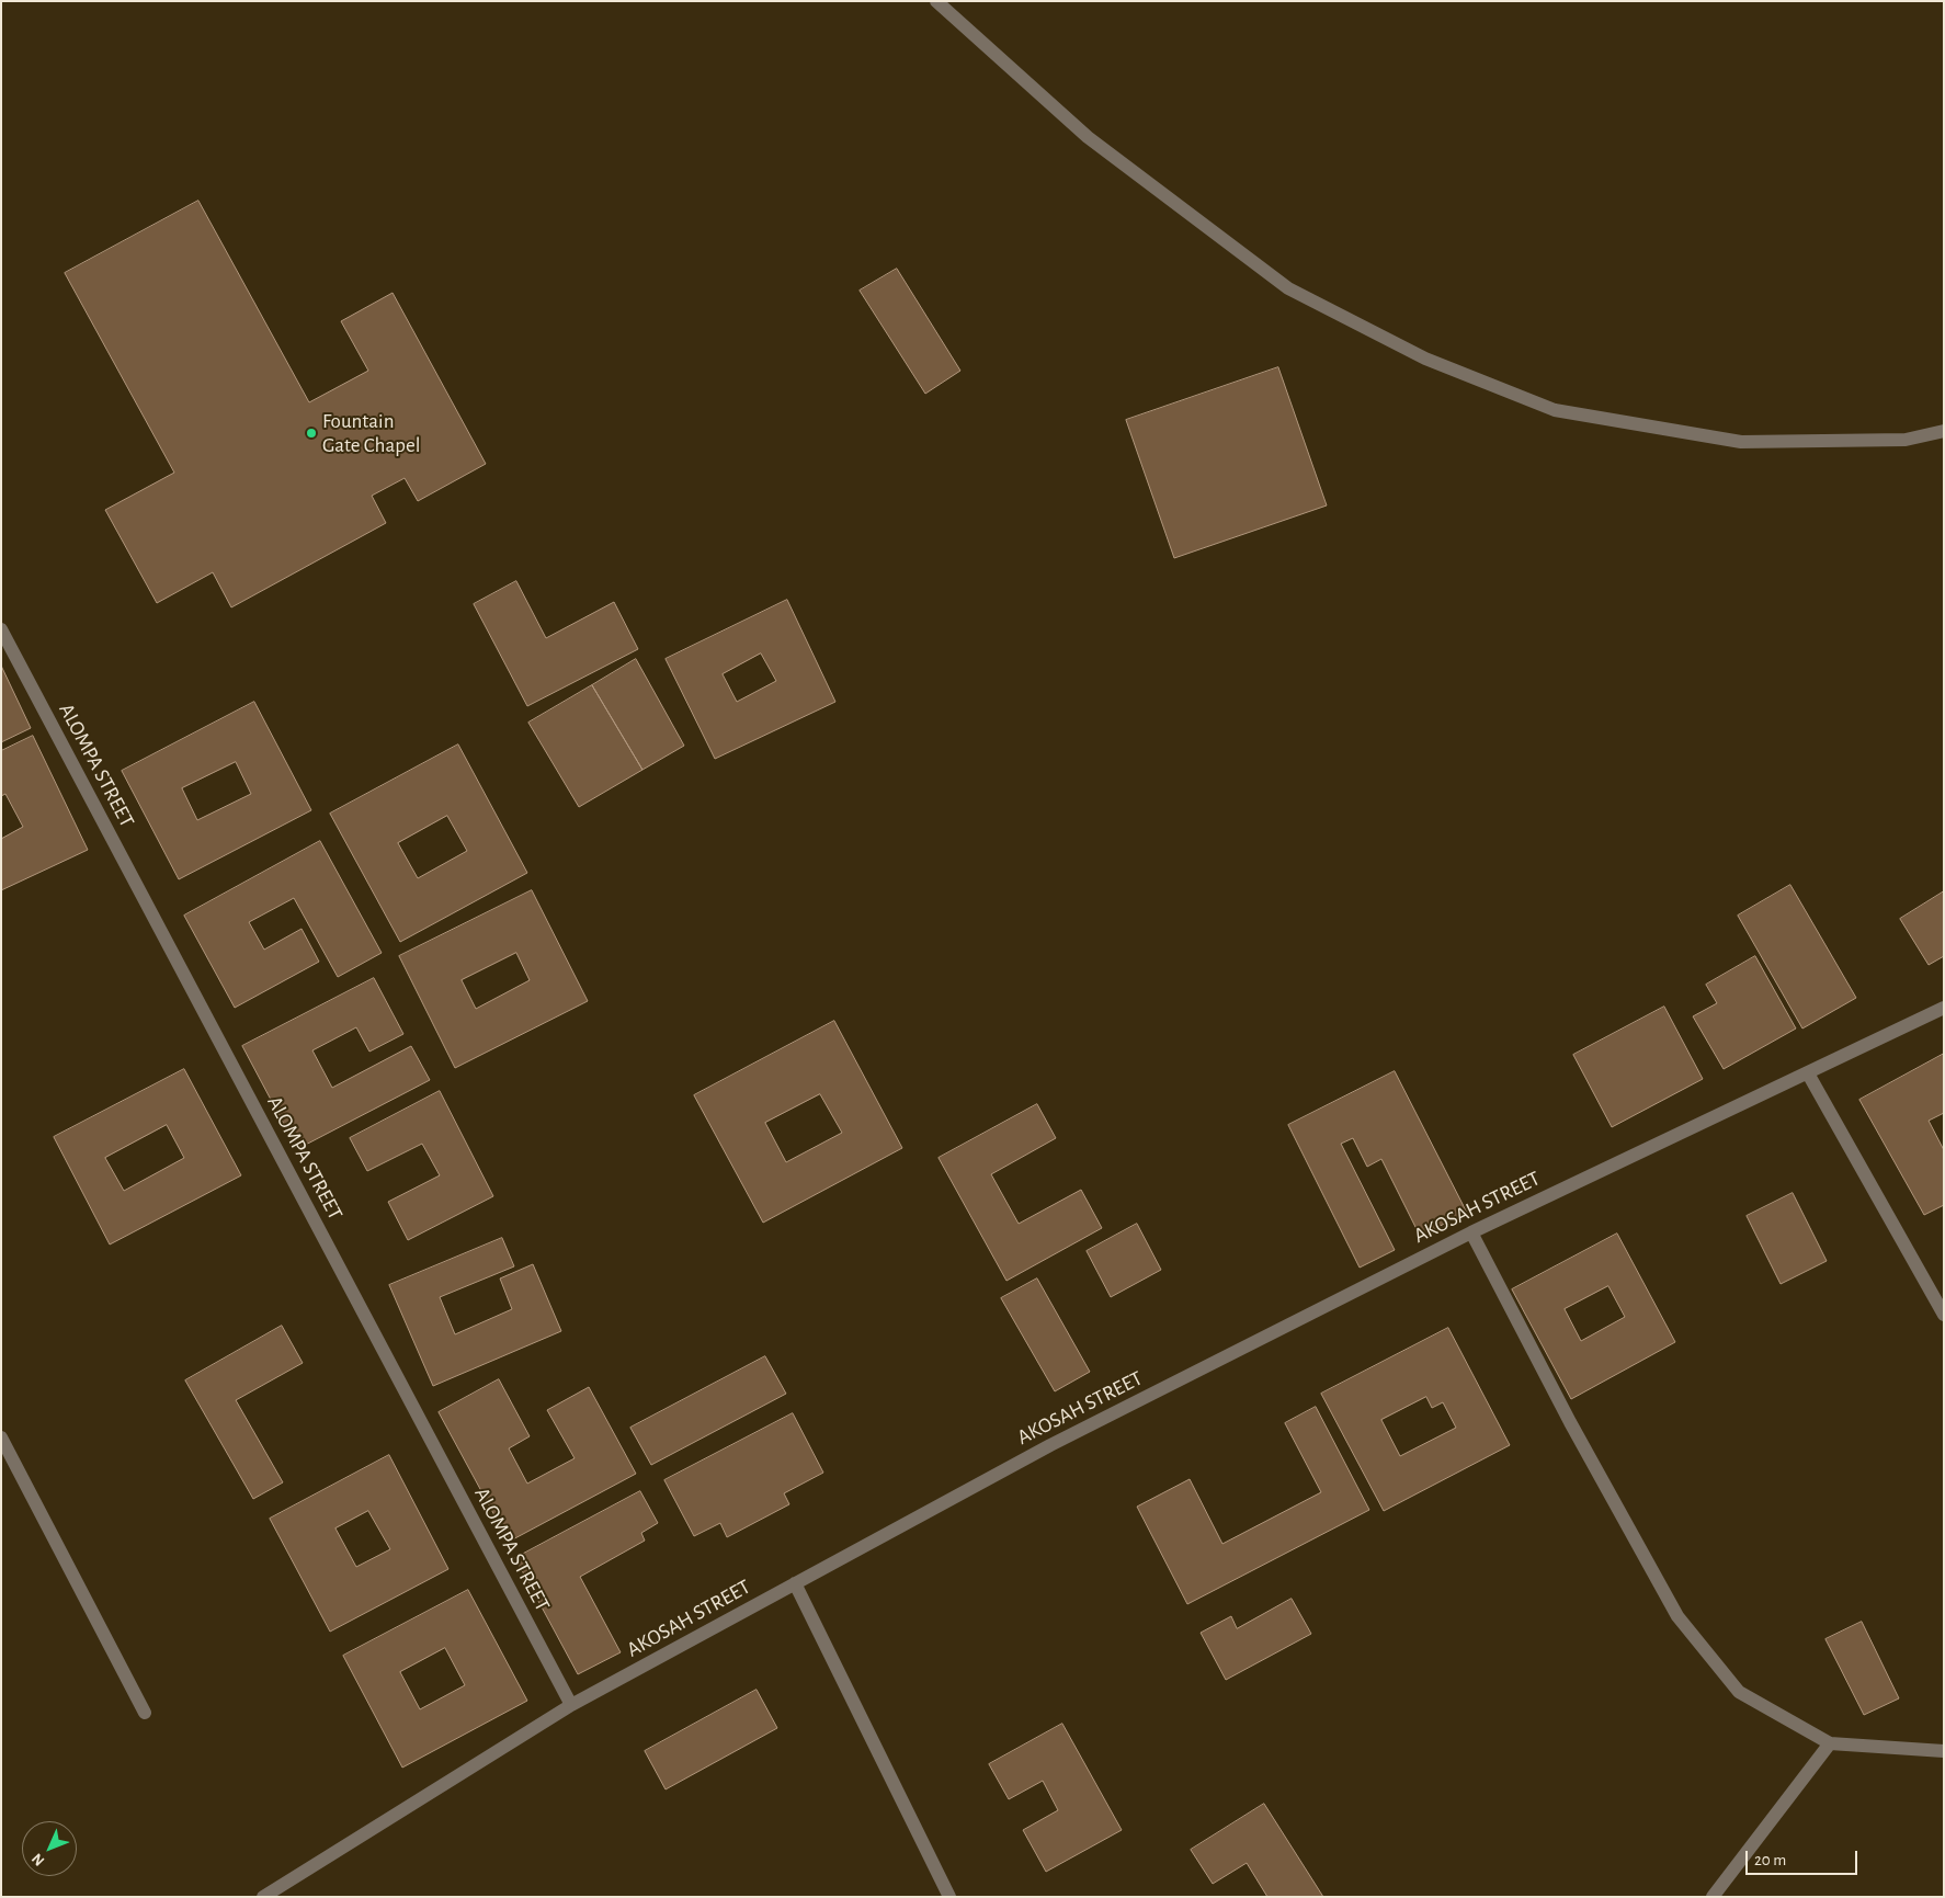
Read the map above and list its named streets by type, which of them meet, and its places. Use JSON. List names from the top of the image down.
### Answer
{
  "streets": {
    "street": ["ALOMPA STREET", "AKOSAH STREET"]
  },
  "crossings": [
    ["ALOMPA STREET", "AKOSAH STREET"]
  ],
  "places": ["Fountain Gate Chapel"],
  "scale_bar": "20 m",
  "north": "bottom left"
}
